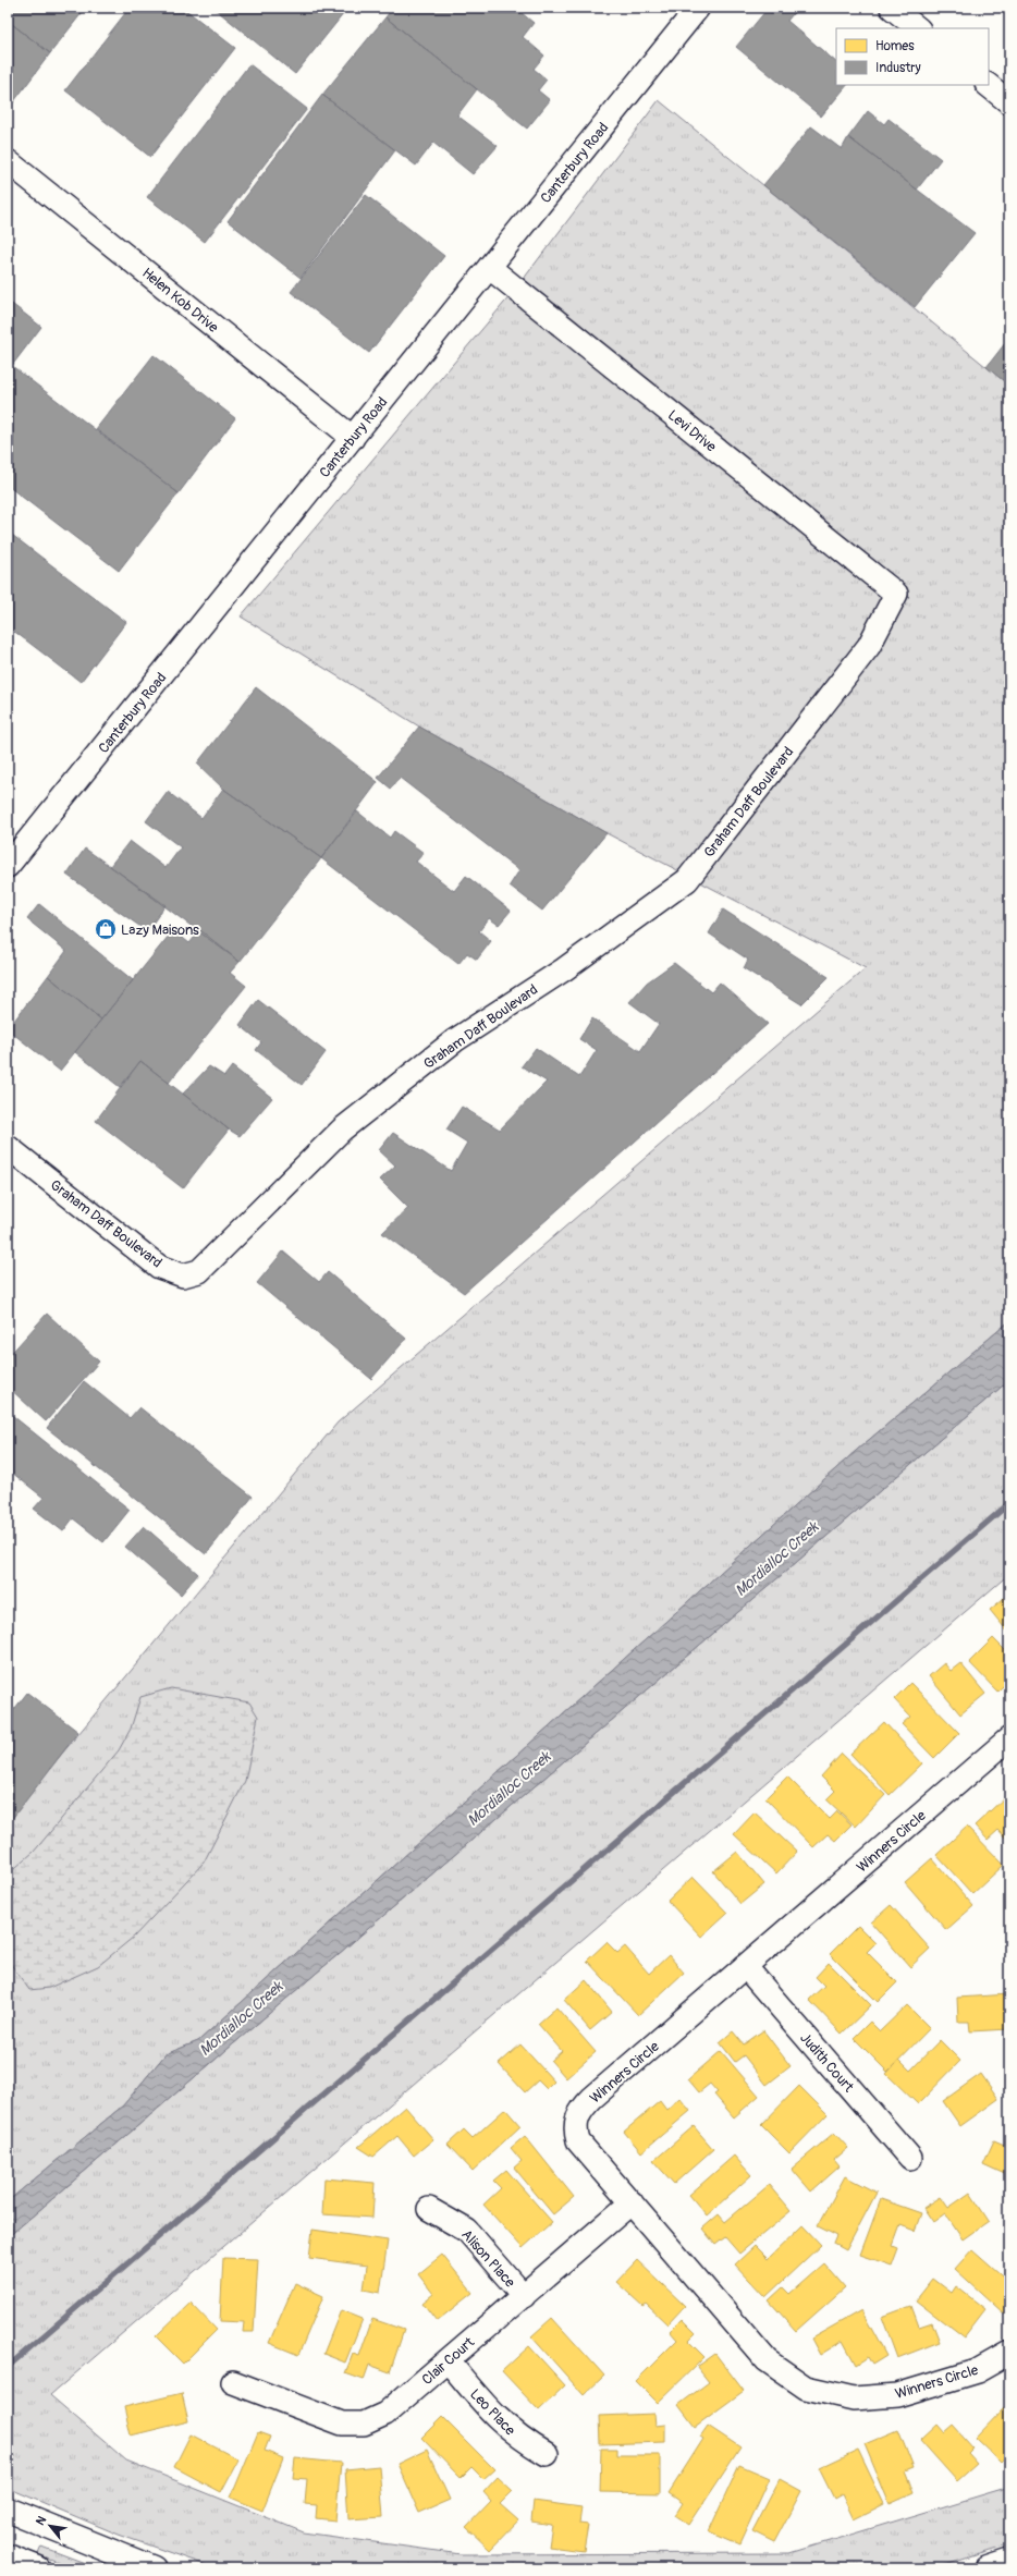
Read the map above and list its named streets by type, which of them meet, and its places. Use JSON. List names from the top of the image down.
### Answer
{
  "streets": {
    "street": [
      "Canterbury Road",
      "Helen Kob Drive",
      "Levi Drive",
      "Graham Daff Boulevard",
      "Winners Circle",
      "Judith Court",
      "Alison Place",
      "Clair Court",
      "Leo Place"
    ]
  },
  "crossings": [
    ["Canterbury Road", "Helen Kob Drive"],
    ["Canterbury Road", "Levi Drive"],
    ["Levi Drive", "Graham Daff Boulevard"],
    ["Winners Circle", "Judith Court"],
    ["Winners Circle", "Clair Court"],
    ["Alison Place", "Clair Court"],
    ["Clair Court", "Leo Place"]
  ],
  "water": ["Mordialloc Creek"],
  "places": {
    "shop": ["Lazy Maisons"]
  },
  "legend": ["Homes", "Industry"],
  "north": "top left"
}
